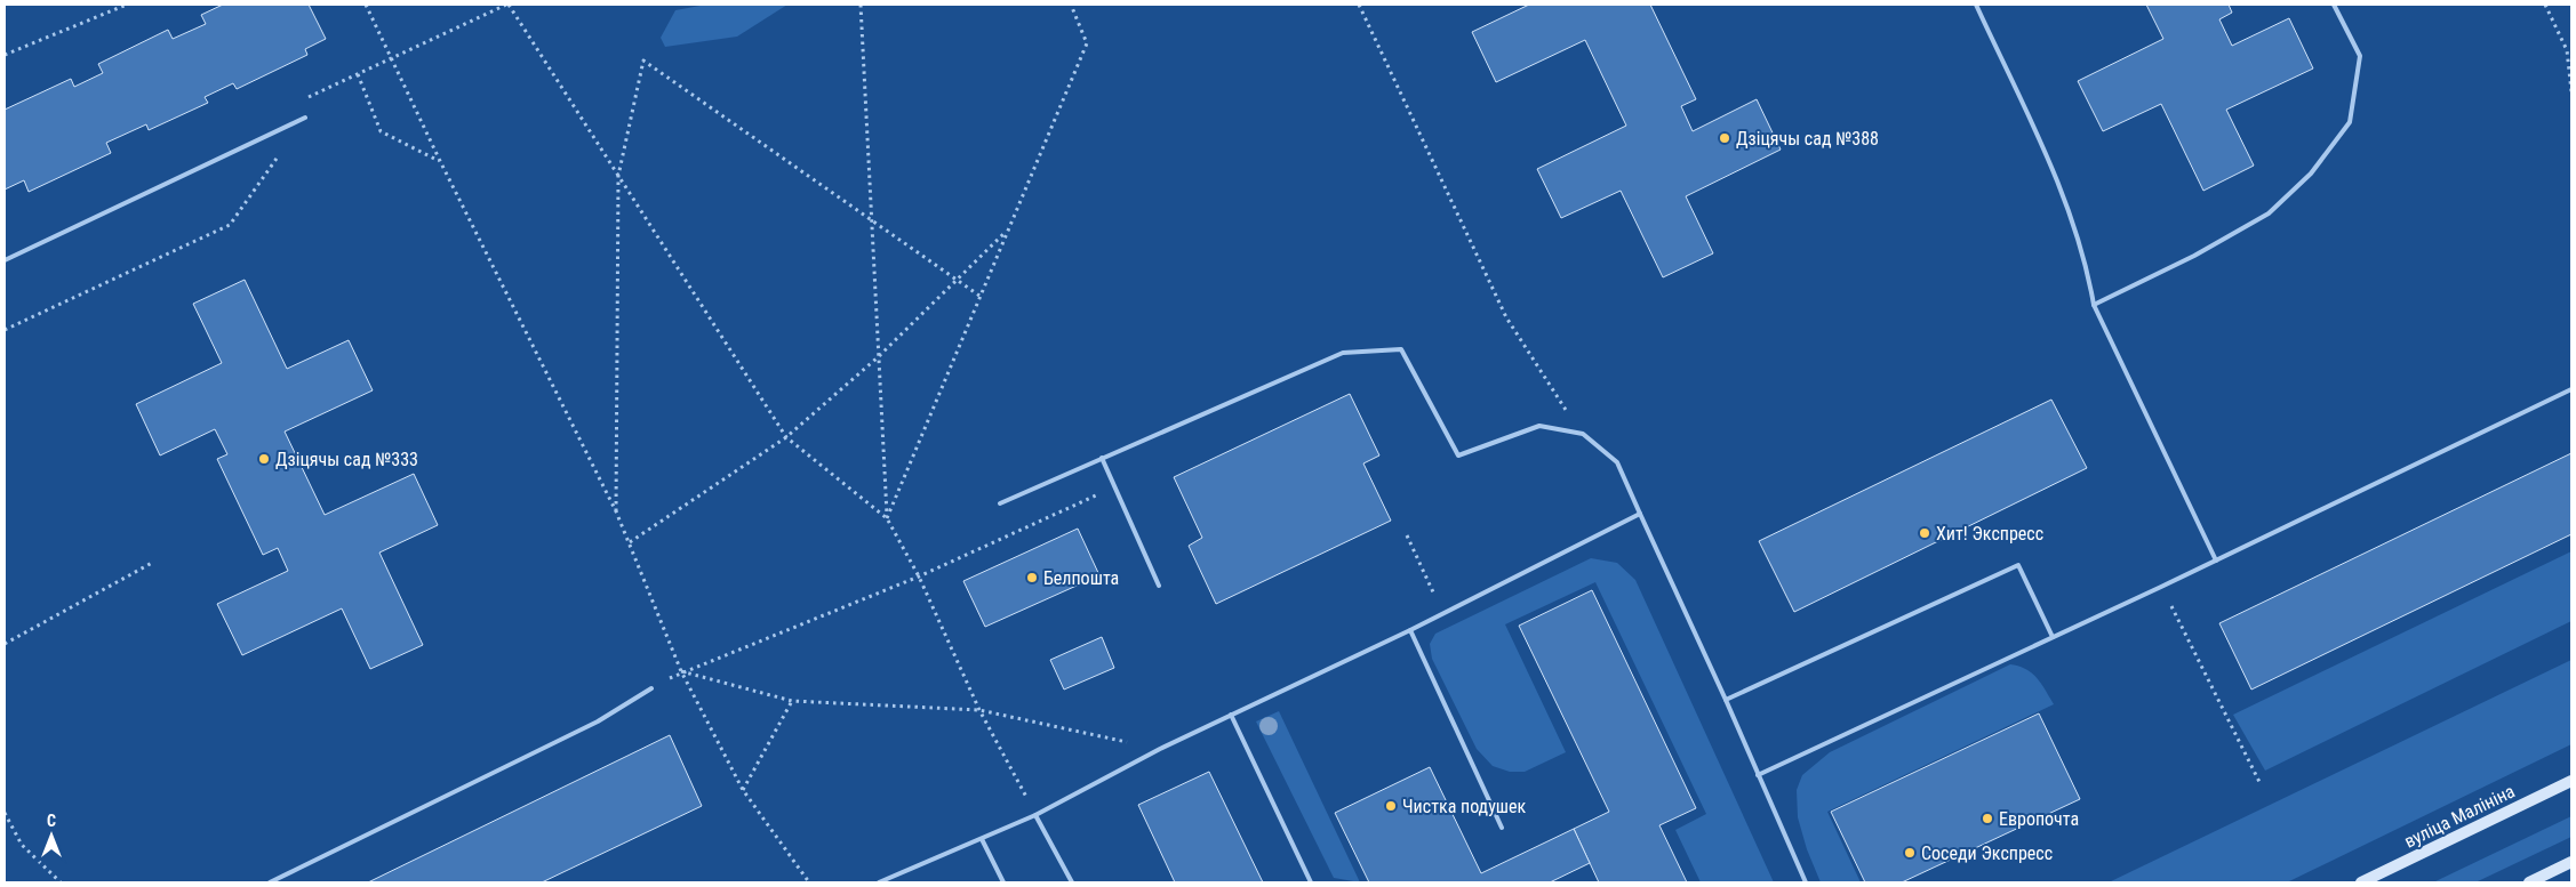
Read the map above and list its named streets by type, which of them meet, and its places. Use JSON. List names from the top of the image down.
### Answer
{
  "streets": {
    "main road": ["вуліца Малініна"]
  },
  "places": [
    "Дзіцячы сад №388",
    "Дзіцячы сад №333",
    "Хит! Экспресс",
    "Белпошта",
    "Чистка подушек",
    "Европочта",
    "Соседи Экспресс"
  ],
  "north": "top"
}
